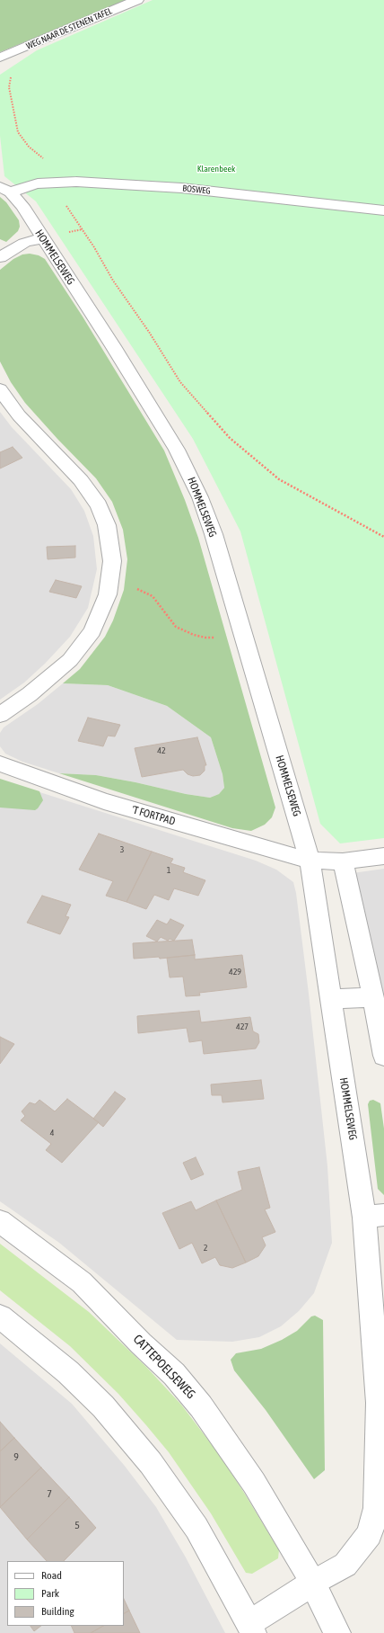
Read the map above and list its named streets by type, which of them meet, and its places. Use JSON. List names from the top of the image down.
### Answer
{
  "streets": {
    "street": [
      "WEG NAAR DE STENEN TAFEL",
      "BOSWEG",
      "HOMMELSEWEG",
      "'T FORTPAD",
      "CATTEPOELSEWEG"
    ]
  },
  "crossings": [
    ["BOSWEG", "HOMMELSEWEG"],
    ["HOMMELSEWEG", "'T FORTPAD"],
    ["HOMMELSEWEG", "CATTEPOELSEWEG"]
  ],
  "parks": ["Klarenbeek"],
  "house_numbers": [
    "42",
    "3",
    "1",
    "429",
    "427",
    "4",
    "2",
    "9",
    "7",
    "5"
  ],
  "legend": ["Road", "Park", "Building"]
}
